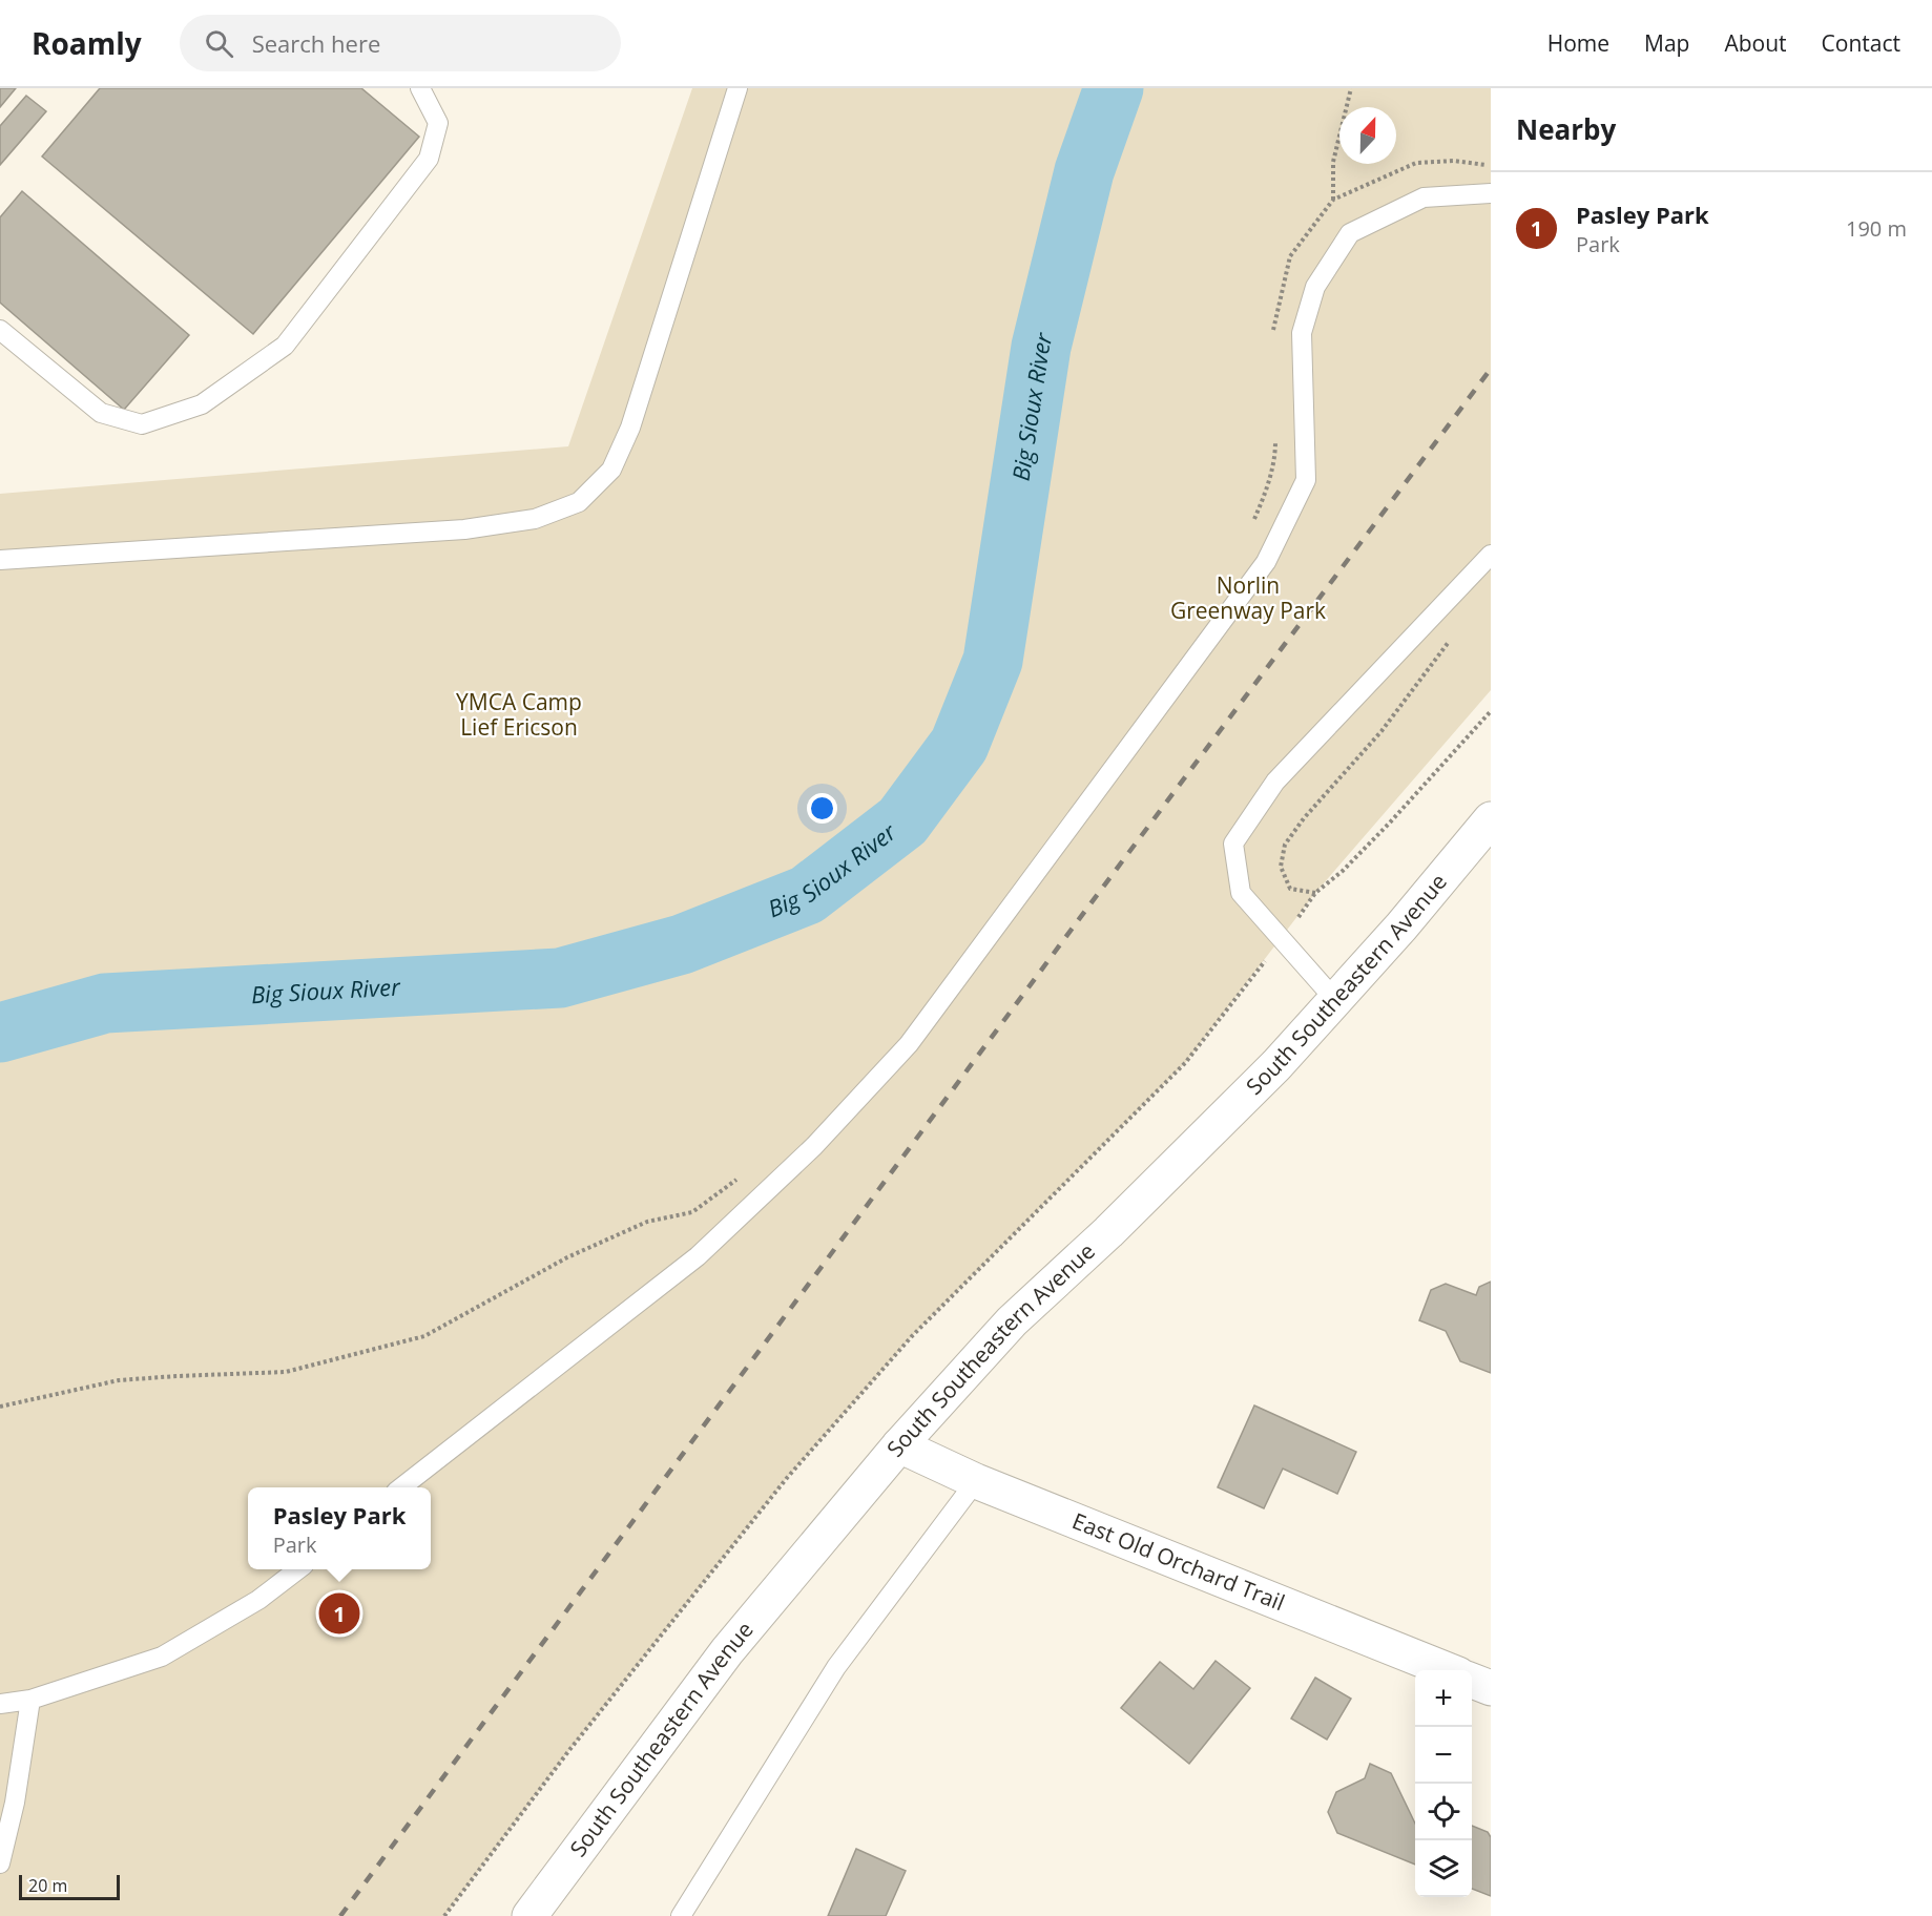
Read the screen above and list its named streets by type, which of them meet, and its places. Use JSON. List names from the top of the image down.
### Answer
{
  "streets": {
    "main road": ["South Southeastern Avenue", "East Old Orchard Trail"]
  },
  "crossings": [
    ["South Southeastern Avenue", "East Old Orchard Trail"]
  ],
  "water": ["Big Sioux River"],
  "parks": ["Norlin Greenway Park", "YMCA Camp Lief Ericson"],
  "scale_bar": "20 m",
  "north": "top",
  "page": {
    "header": "Roamly",
    "search": "Search here",
    "nav": [
      "Home",
      "Map",
      "About",
      "Contact"
    ],
    "heading": "Nearby",
    "list": [
      {
        "mark": "1",
        "name": "Pasley Park",
        "note": "Park",
        "value": "190 m"
      }
    ],
    "popup": ["Pasley Park", "Park"],
    "pins": "1",
    "map_buttons": ["+", "−"],
    "scale": "20 m"
  }
}
